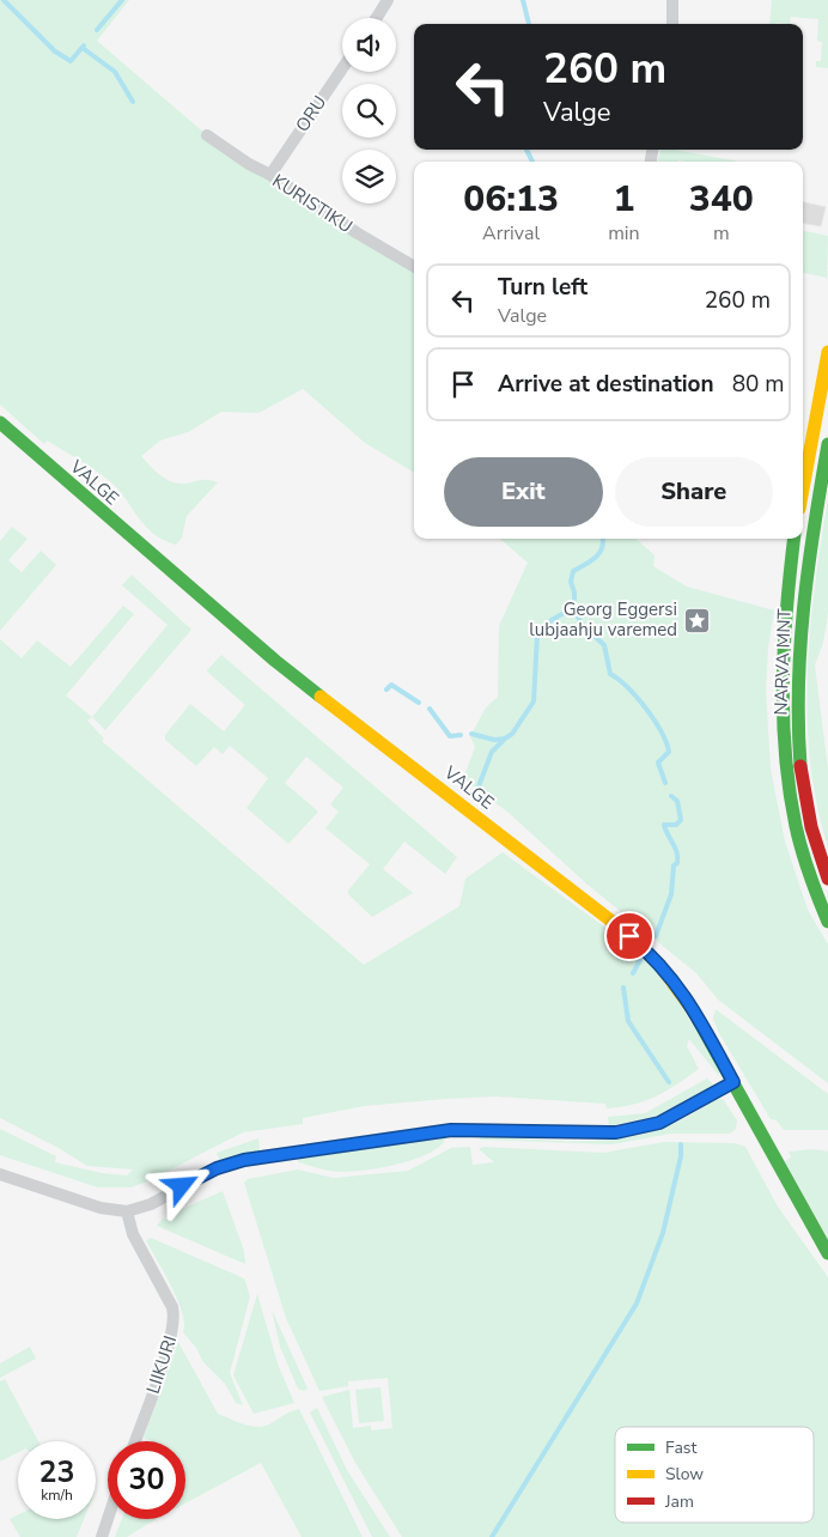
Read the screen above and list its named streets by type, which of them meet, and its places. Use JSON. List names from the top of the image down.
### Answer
{
  "streets": {
    "street": [
      "ORU",
      "KURISTIKU",
      "VALGE",
      "NARVA MNT",
      "LIIKURI"
    ]
  },
  "crossings": [
    ["ORU", "KURISTIKU"]
  ],
  "places": {
    "place": ["Georg Eggersi lubjaahju varemed"]
  },
  "legend": ["Fast", "Slow", "Jam"],
  "page": {
    "turn": ["260 m", "Valge"],
    "eta": [
      "06:13",
      "Arrival",
      "1",
      "min",
      "340",
      "m"
    ],
    "list": [
      {
        "name": "Turn left",
        "note": "Valge",
        "value": "260 m"
      },
      {
        "name": "Arrive at destination",
        "value": "80 m"
      }
    ],
    "buttons": ["Exit", "Share"],
    "speed": "23 km/h",
    "limit": "30"
  }
}
